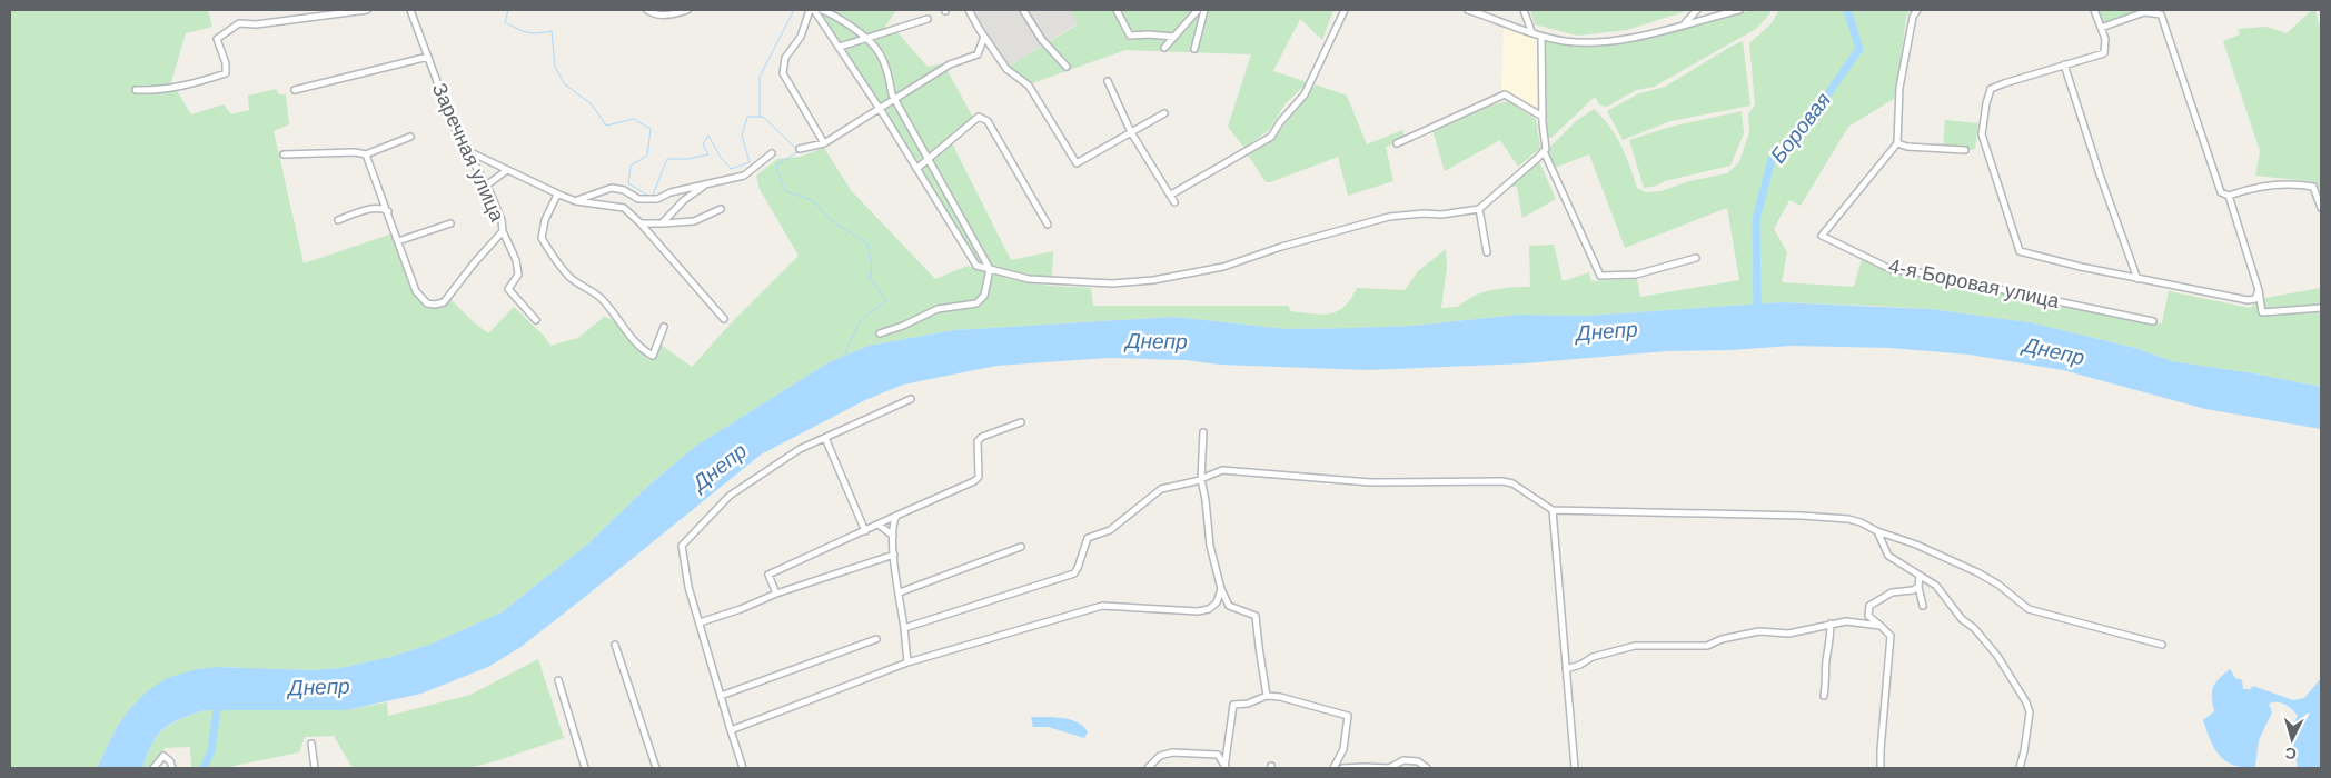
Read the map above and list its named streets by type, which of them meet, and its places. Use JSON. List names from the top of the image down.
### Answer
{
  "streets": {
    "street": ["Заречная улица", "4-я Боровая улица"]
  },
  "water": ["Боровая", "Днепр"],
  "north": "bottom"
}
